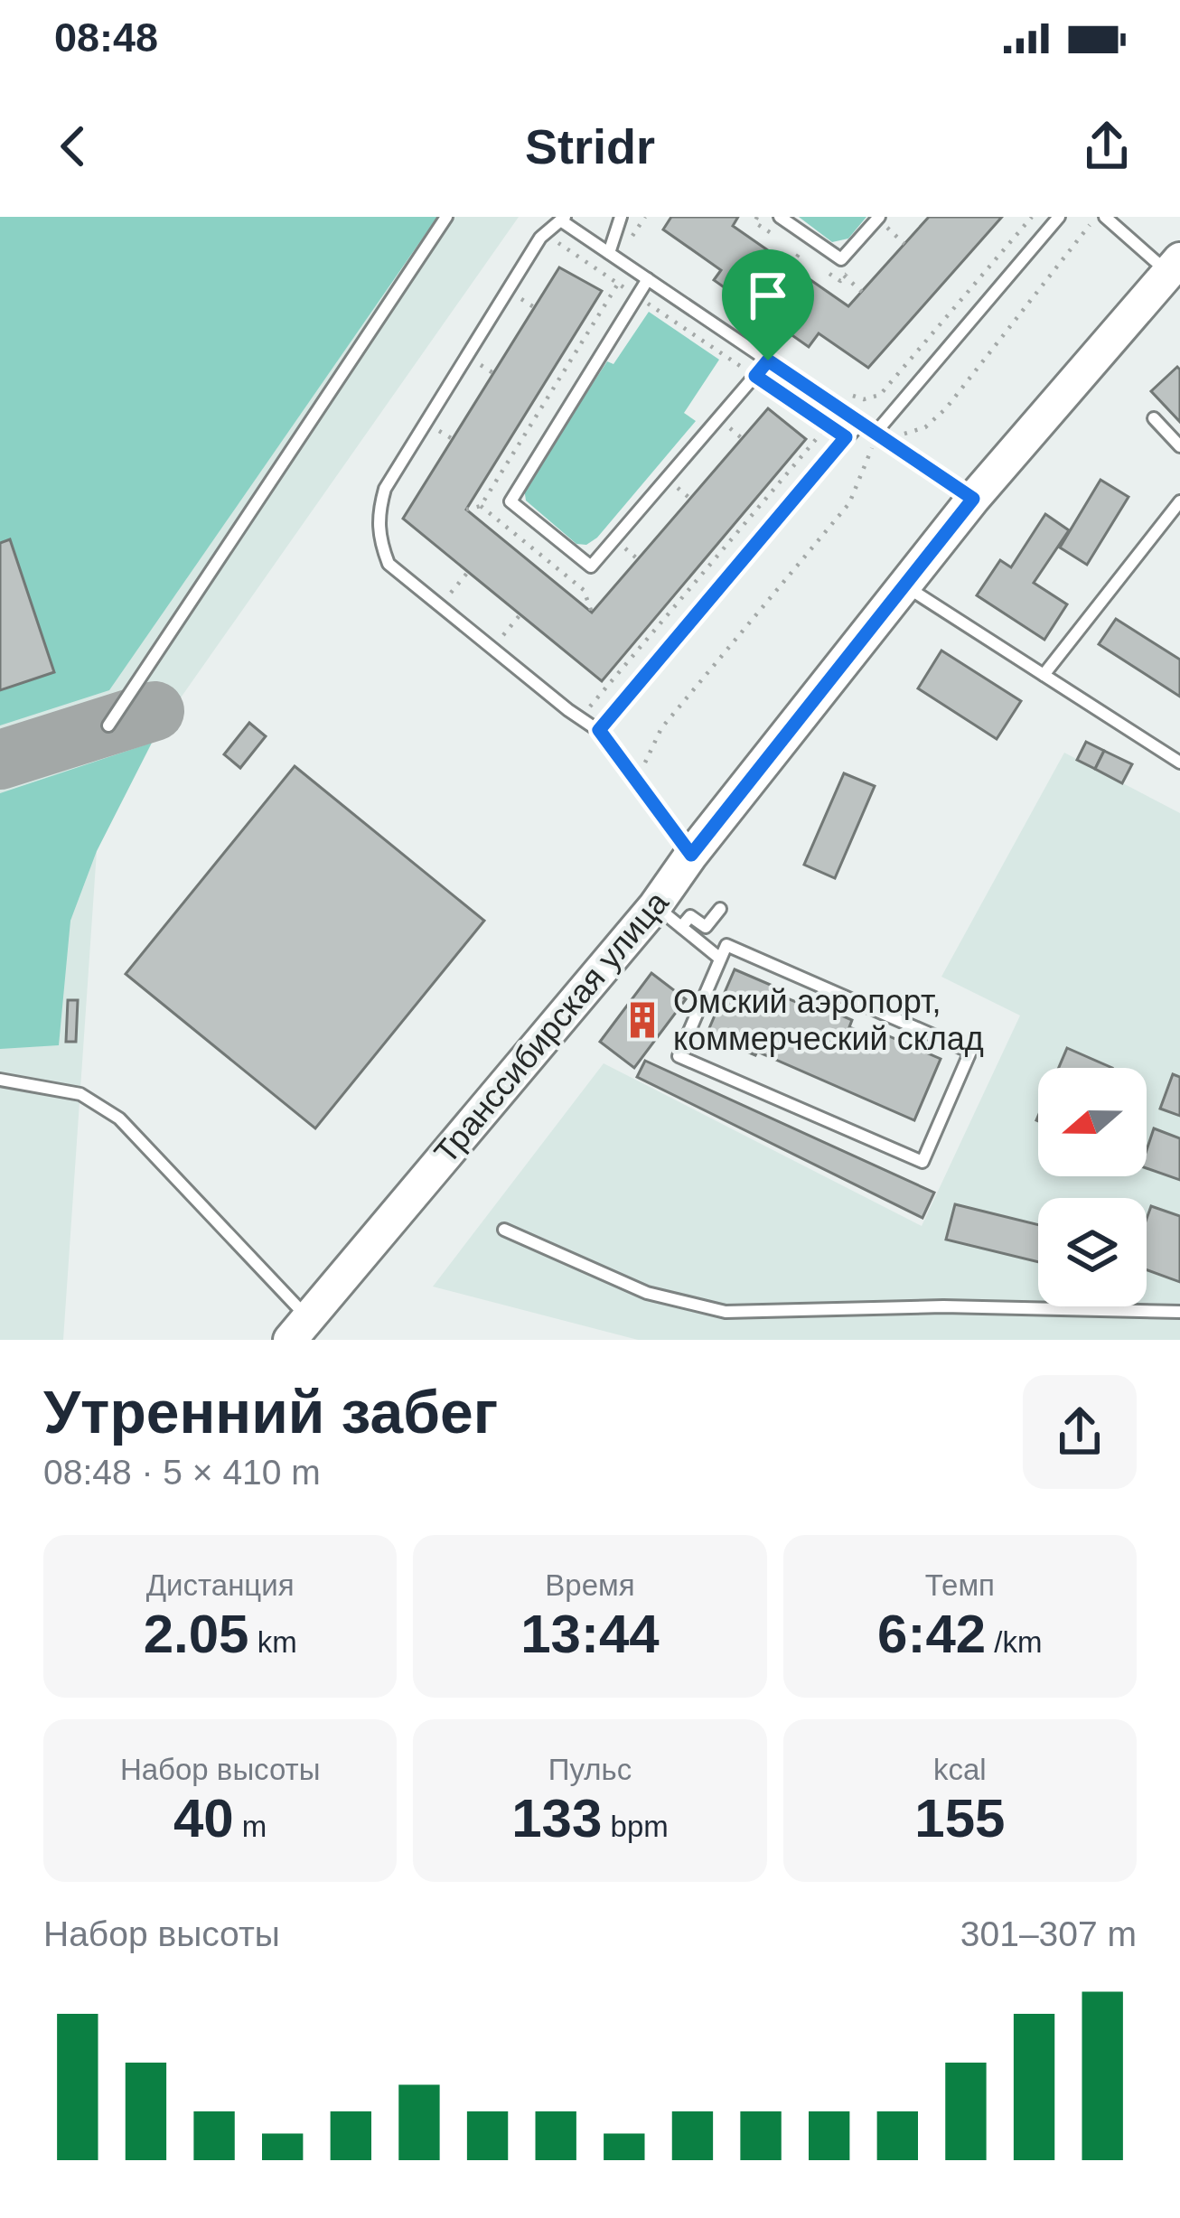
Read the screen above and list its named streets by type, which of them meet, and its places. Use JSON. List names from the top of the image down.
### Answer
{
  "streets": {
    "main road": ["Транссибирская улица"]
  },
  "places": {
    "building": ["Омский аэропорт, коммерческий склад"]
  },
  "north": "left",
  "page": {
    "status": "08:48",
    "header": "Stridr",
    "heading": ["Утренний забег", "08:48 · 5 × 410 m"],
    "stats": [
      ["Дистанция", "2.05 km"],
      ["Время", "13:44"],
      ["Темп", "6:42 /km"],
      ["Набор высоты", "40 m"],
      ["Пульс", "133 bpm"],
      ["kcal", "155"]
    ],
    "chart": ["Набор высоты", "301–307 m"]
  }
}
